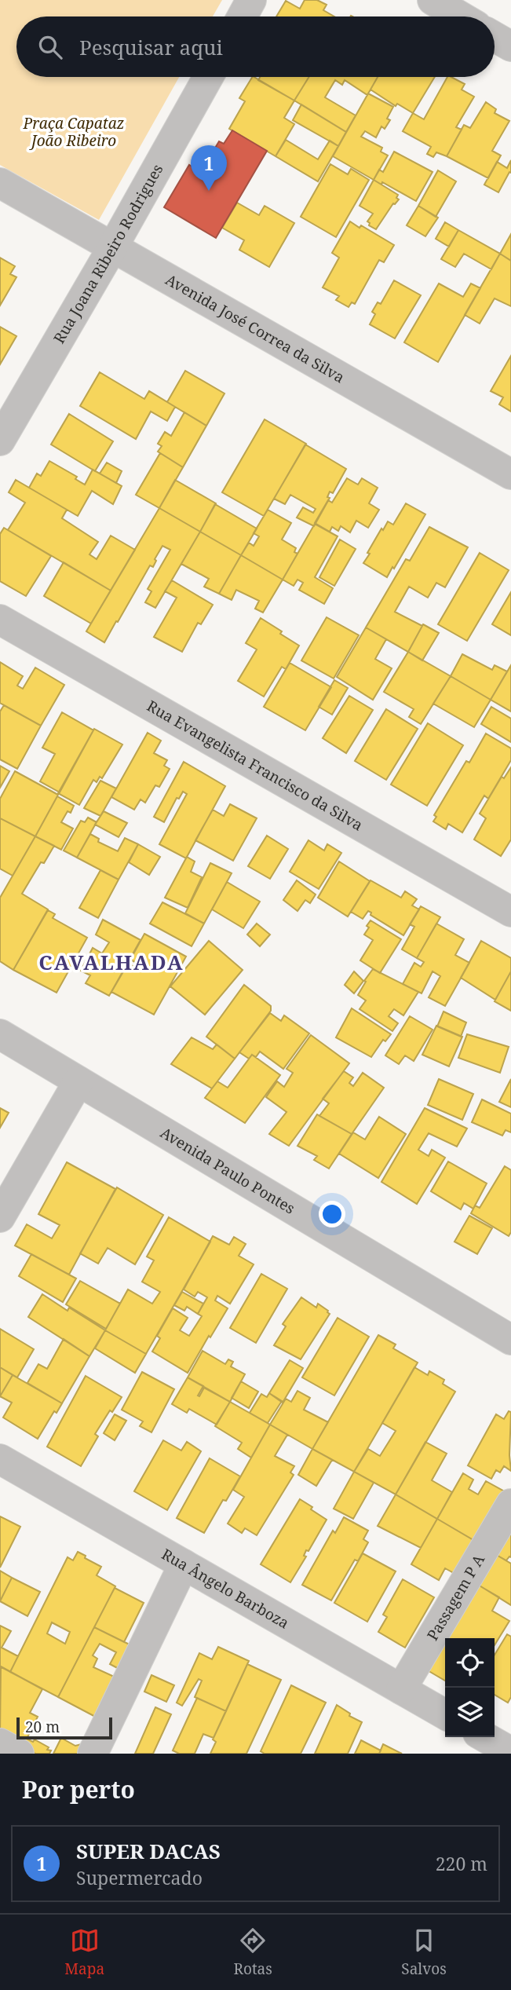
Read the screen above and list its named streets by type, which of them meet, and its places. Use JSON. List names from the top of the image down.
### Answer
{
  "streets": {
    "street": [
      "Rua Joana Ribeiro Rodrigues",
      "Avenida José Correa da Silva",
      "Rua Evangelista Francisco da Silva",
      "Avenida Paulo Pontes",
      "Rua Ângelo Barboza",
      "Passagem P A"
    ]
  },
  "crossings": [
    ["Rua Joana Ribeiro Rodrigues", "Avenida José Correa da Silva"],
    ["Rua Ângelo Barboza", "Passagem P A"]
  ],
  "districts": ["CAVALHADA"],
  "parks": ["Praça Capataz João Ribeiro"],
  "scale_bar": "20 m",
  "page": {
    "search": "Pesquisar aqui",
    "pins": "1",
    "scale": "20 m",
    "heading": "Por perto",
    "list": [
      {
        "mark": "1",
        "name": "SUPER DACAS",
        "note": "Supermercado",
        "value": "220 m"
      }
    ],
    "nav": ["Mapa", "Rotas", "Salvos"]
  }
}
